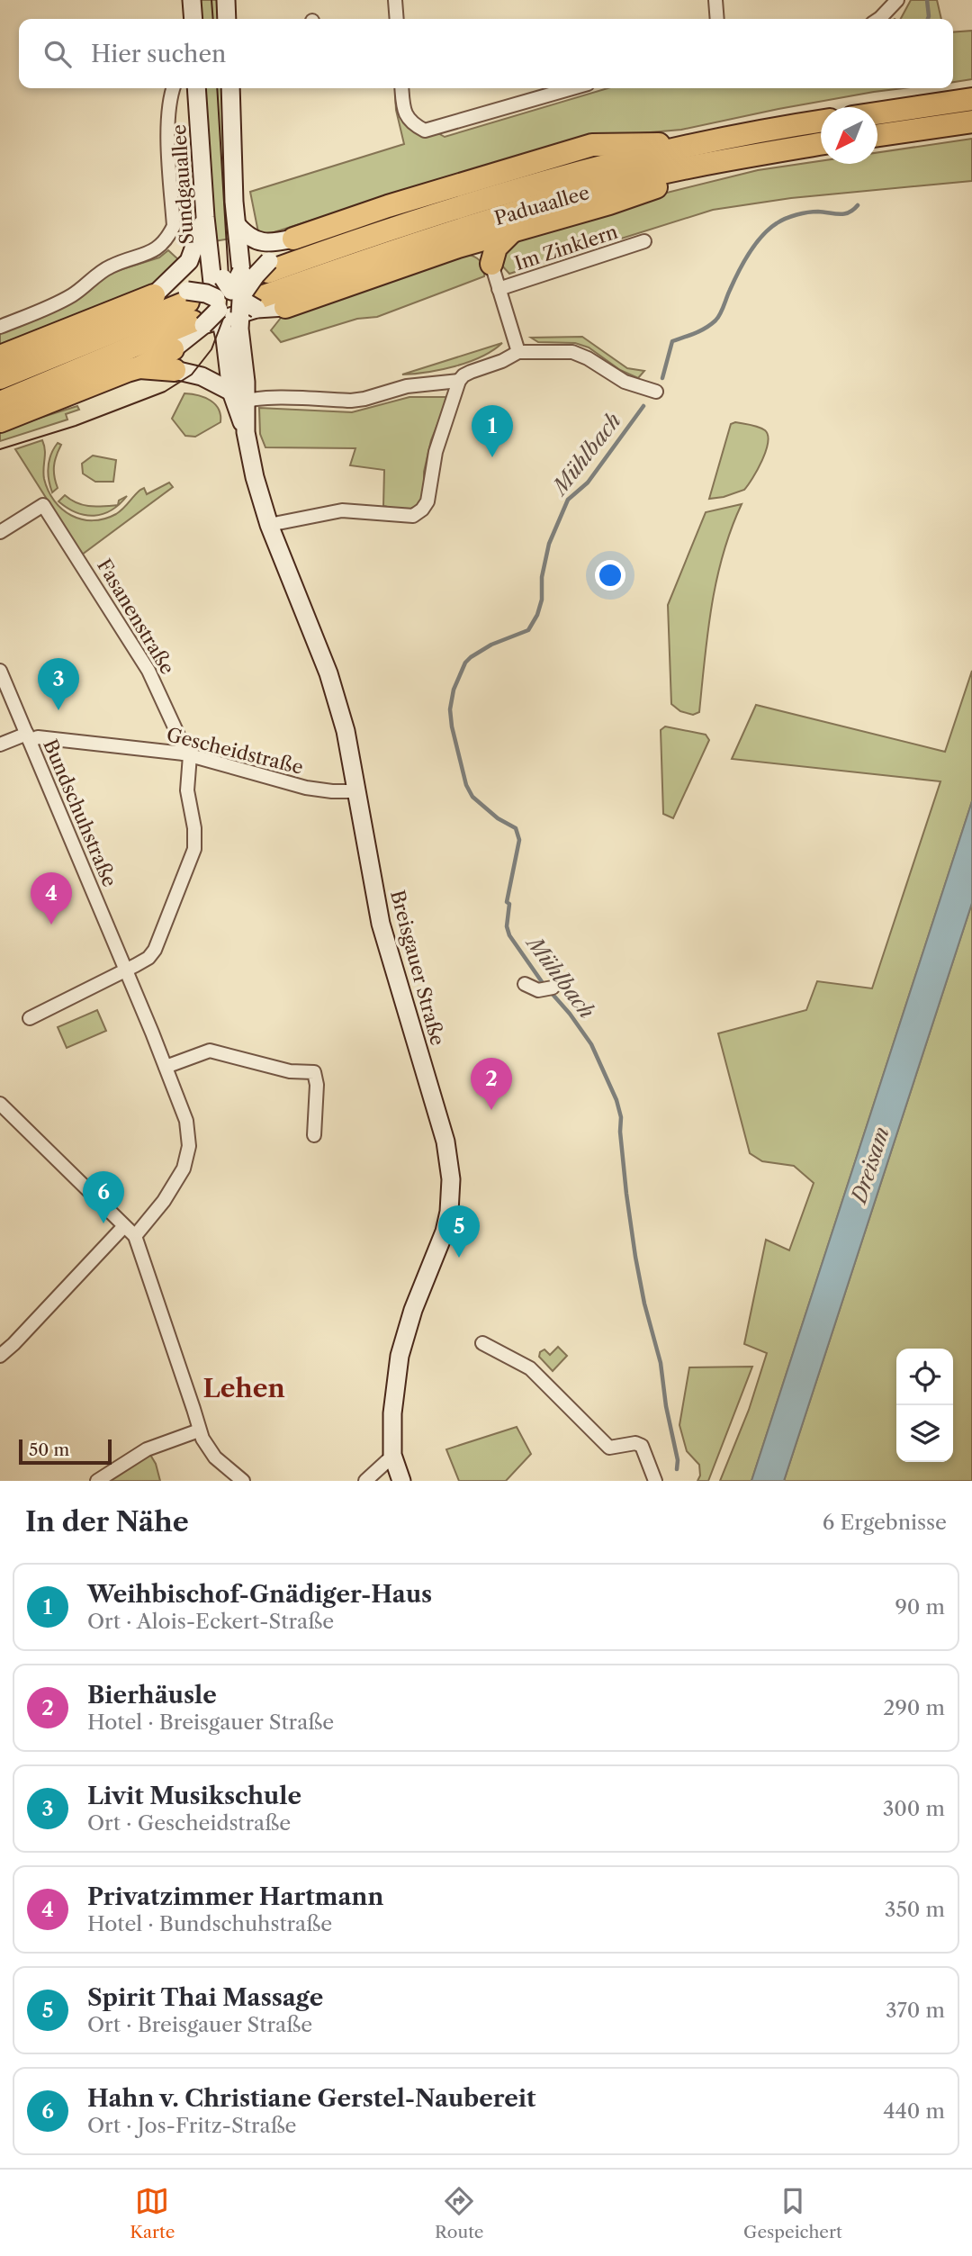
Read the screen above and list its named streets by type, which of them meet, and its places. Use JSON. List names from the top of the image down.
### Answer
{
  "streets": {
    "highway": ["Paduaallee"],
    "street": [
      "Sundgauallee",
      "Im Zinklern",
      "Fasanenstraße",
      "Gescheidstraße",
      "Bundschuhstraße",
      "Breisgauer Straße"
    ]
  },
  "crossings": [
    ["Sundgauallee", "Paduaallee"],
    ["Sundgauallee", "Breisgauer Straße"],
    ["Paduaallee", "Breisgauer Straße"],
    ["Fasanenstraße", "Gescheidstraße"],
    ["Fasanenstraße", "Bundschuhstraße"],
    ["Gescheidstraße", "Bundschuhstraße"],
    ["Gescheidstraße", "Breisgauer Straße"]
  ],
  "districts": ["Lehen"],
  "water": ["Mühlbach", "Dreisam"],
  "scale_bar": "50 m",
  "north": "bottom left",
  "page": {
    "search": "Hier suchen",
    "pins": [
      "1",
      "3",
      "4",
      "2",
      "6",
      "5"
    ],
    "scale": "50 m",
    "heading": ["In der Nähe", "6 Ergebnisse"],
    "list": [
      {
        "mark": "1",
        "name": "Weihbischof-Gnädiger-Haus",
        "note": "Ort · Alois-Eckert-Straße",
        "value": "90 m"
      },
      {
        "mark": "2",
        "name": "Bierhäusle",
        "note": "Hotel · Breisgauer Straße",
        "value": "290 m"
      },
      {
        "mark": "3",
        "name": "Livit Musikschule",
        "note": "Ort · Gescheidstraße",
        "value": "300 m"
      },
      {
        "mark": "4",
        "name": "Privatzimmer Hartmann",
        "note": "Hotel · Bundschuhstraße",
        "value": "350 m"
      },
      {
        "mark": "5",
        "name": "Spirit Thai Massage",
        "note": "Ort · Breisgauer Straße",
        "value": "370 m"
      },
      {
        "mark": "6",
        "name": "Hahn v. Christiane Gerstel-Naubereit",
        "note": "Ort · Jos-Fritz-Straße",
        "value": "440 m"
      }
    ],
    "nav": ["Karte", "Route", "Gespeichert"]
  }
}
